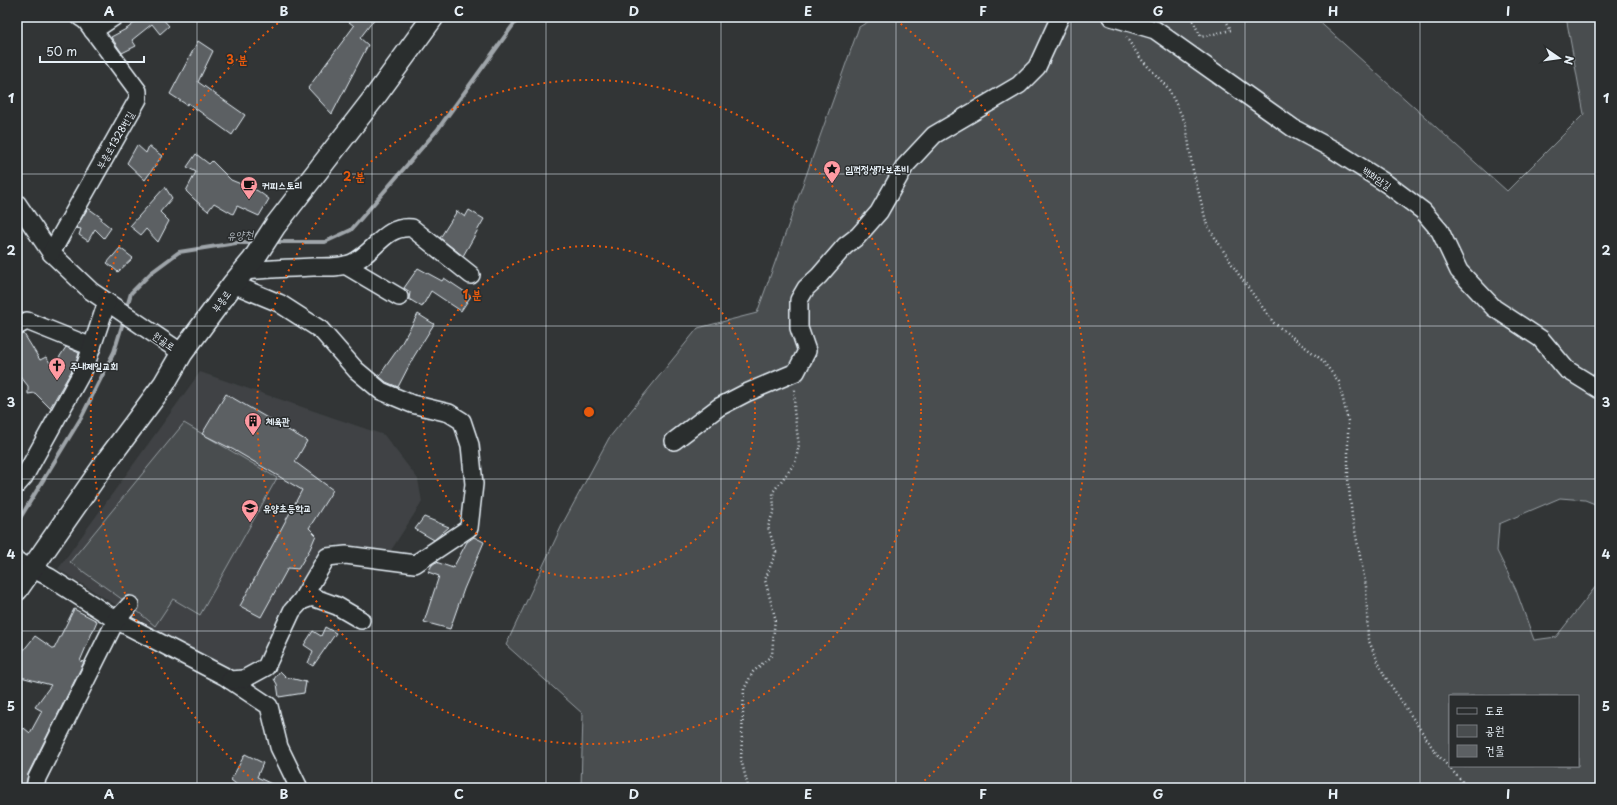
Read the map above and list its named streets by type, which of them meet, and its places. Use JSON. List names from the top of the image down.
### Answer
{
  "streets": {
    "main road": ["부흥로"],
    "street": ["부흥로1328번길", "백화암길", "원골로"]
  },
  "crossings": [
    ["부흥로1328번길", "원골로"],
    ["부흥로", "원골로"]
  ],
  "water": ["유양천"],
  "places": {
    "place": ["임꺽정생가보존비"],
    "cafe": ["커피스토리"],
    "church": ["주내제일교회"],
    "building": ["체육관"],
    "school or university": ["유양초등학교"]
  },
  "legend": ["도로", "공원", "건물"],
  "scale_bar": "50 m",
  "north": "right",
  "grid": {
    "columns": [
      "A",
      "B",
      "C",
      "D",
      "E",
      "F",
      "G",
      "H",
      "I"
    ],
    "rows": [
      "1",
      "2",
      "3",
      "4",
      "5"
    ]
  },
  "rings": ["3 분", "2 분", "1 분"]
}
